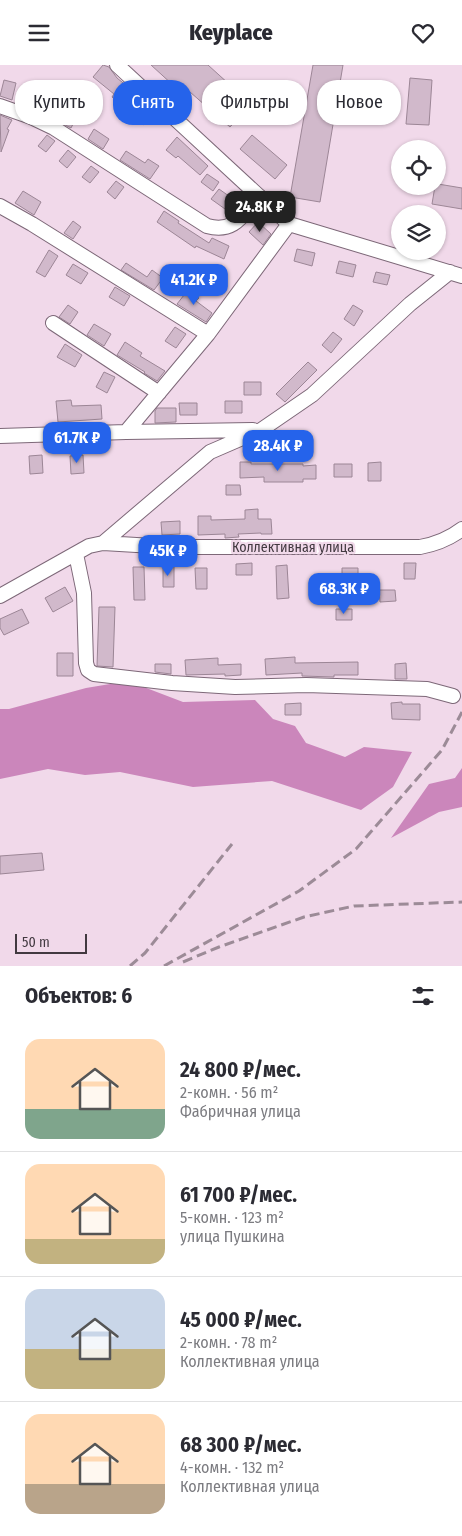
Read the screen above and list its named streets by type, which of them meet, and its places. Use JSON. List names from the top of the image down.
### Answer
{
  "streets": {
    "street": ["Коллективная улица"]
  },
  "scale_bar": "50 m",
  "page": {
    "header": "Keyplace",
    "chip": [
      "Купить",
      "Снять",
      "Фильтры",
      "Новое"
    ],
    "price": [
      "24.8K ₽",
      "41.2K ₽",
      "61.7K ₽",
      "28.4K ₽",
      "45K ₽",
      "68.3K ₽"
    ],
    "scale": "50 m",
    "heading": "Объектов: 6",
    "list": [
      {
        "name": "24 800 ₽/мес.",
        "note": "2-комн. · 56 m² · Фабричная улица"
      },
      {
        "name": "61 700 ₽/мес.",
        "note": "5-комн. · 123 m² · улица Пушкина"
      },
      {
        "name": "45 000 ₽/мес.",
        "note": "2-комн. · 78 m² · Коллективная улица"
      },
      {
        "name": "68 300 ₽/мес.",
        "note": "4-комн. · 132 m² · Коллективная улица"
      }
    ]
  }
}
